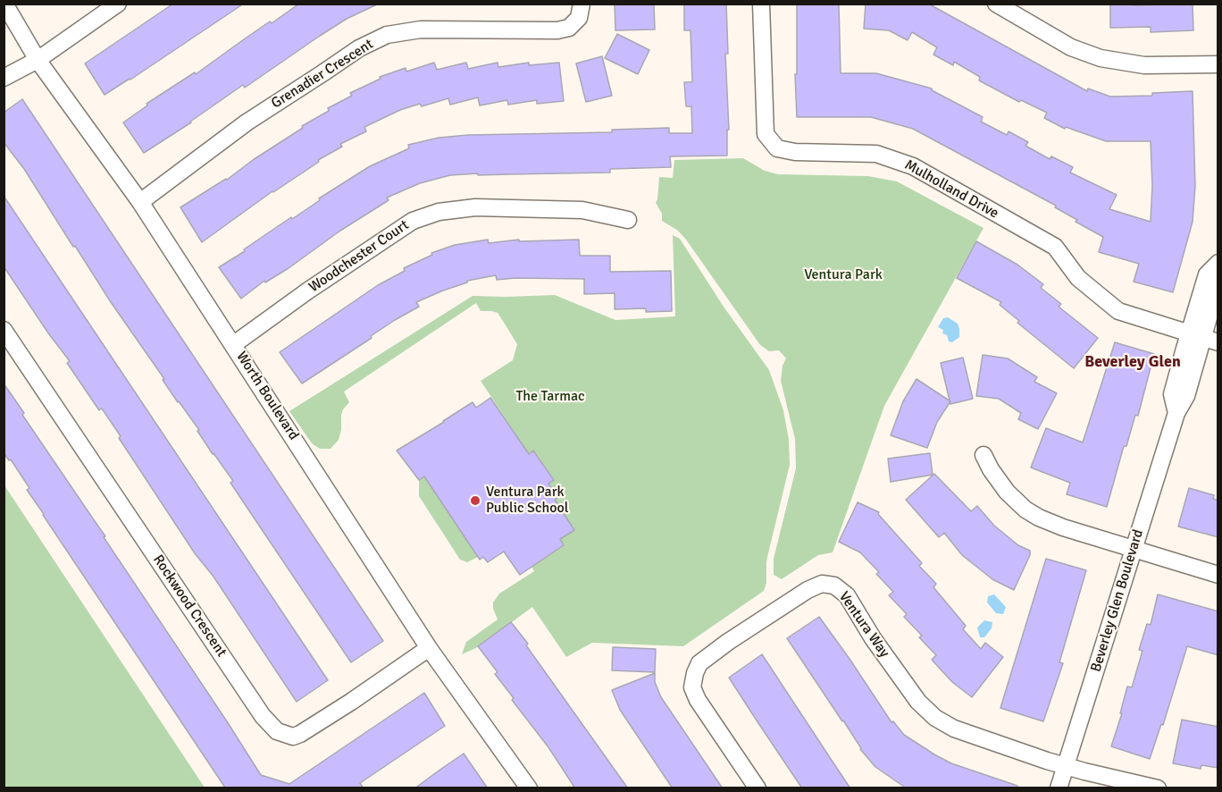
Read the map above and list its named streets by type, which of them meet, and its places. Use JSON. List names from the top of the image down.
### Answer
{
  "streets": {
    "street": [
      "Grenadier Crescent",
      "Mulholland Drive",
      "Woodchester Court",
      "Worth Boulevard",
      "Beverley Glen Boulevard",
      "Rockwood Crescent",
      "Ventura Way"
    ]
  },
  "crossings": [
    ["Grenadier Crescent", "Worth Boulevard"],
    ["Mulholland Drive", "Beverley Glen Boulevard"],
    ["Woodchester Court", "Worth Boulevard"],
    ["Worth Boulevard", "Rockwood Crescent"],
    ["Beverley Glen Boulevard", "Ventura Way"]
  ],
  "districts": ["Beverley Glen"],
  "parks": ["Ventura Park", "The Tarmac"],
  "places": ["Ventura Park Public School"]
}
